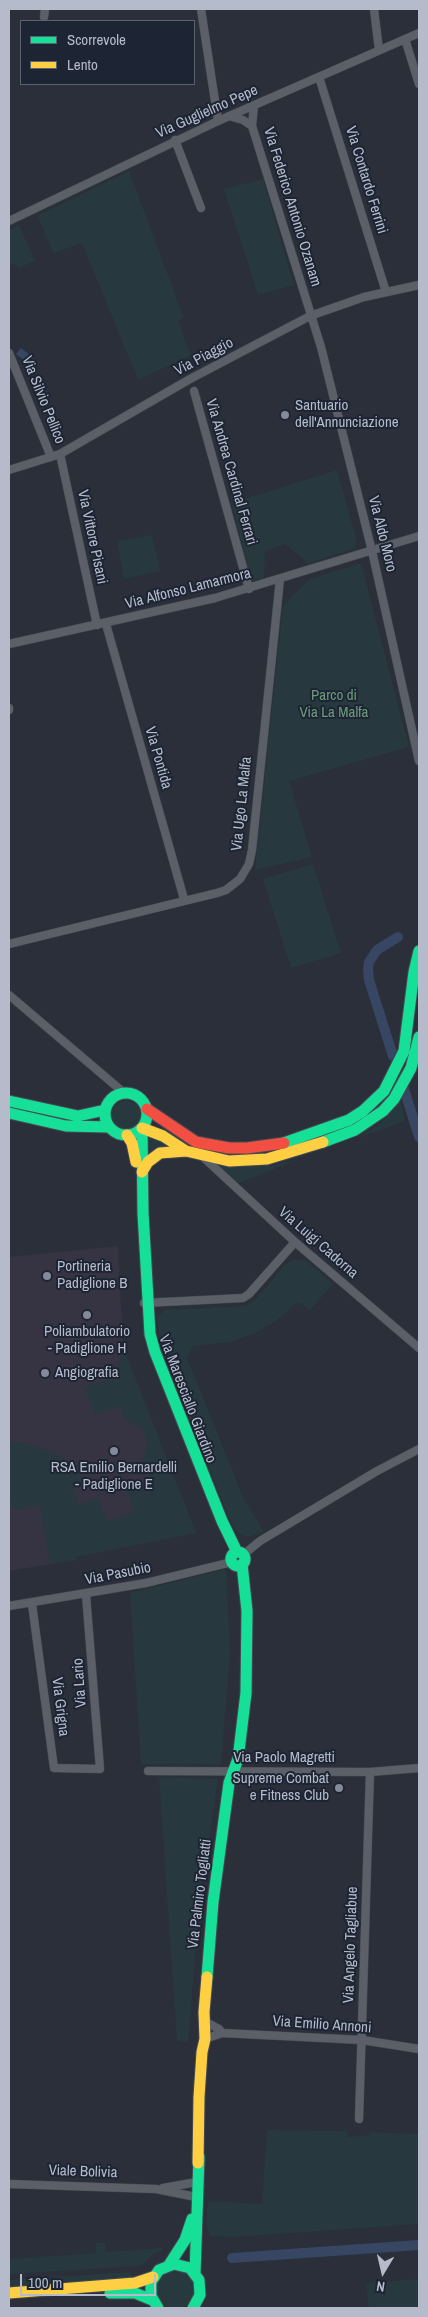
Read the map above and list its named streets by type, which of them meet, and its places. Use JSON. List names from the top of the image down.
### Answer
{
  "streets": {
    "street": [
      "Via Guglielmo Pepe",
      "Via Contardo Ferrini",
      "Via Federico Antonio Ozanam",
      "Via Piaggio",
      "Via Silvio Pellico",
      "Via Andrea Cardinal Ferrari",
      "Via Aldo Moro",
      "Via Vittore Pisani",
      "Via Alfonso Lamarmora",
      "Via Pontida",
      "Via Ugo La Malfa",
      "Via Luigi Cadorna",
      "Via Maresciallo Giardino",
      "Via Pasubio",
      "Via Lario",
      "Via Grigna",
      "Via Paolo Magretti",
      "Via Palmiro Togliatti",
      "Via Angelo Tagliabue",
      "Via Emilio Annoni",
      "Viale Bolivia"
    ]
  },
  "crossings": [
    ["Via Guglielmo Pepe", "Via Contardo Ferrini"],
    ["Via Guglielmo Pepe", "Via Federico Antonio Ozanam"],
    ["Via Contardo Ferrini", "Via Piaggio"],
    ["Via Federico Antonio Ozanam", "Via Piaggio"],
    ["Via Federico Antonio Ozanam", "Via Aldo Moro"],
    ["Via Piaggio", "Via Silvio Pellico"],
    ["Via Piaggio", "Via Aldo Moro"],
    ["Via Piaggio", "Via Vittore Pisani"],
    ["Via Andrea Cardinal Ferrari", "Via Alfonso Lamarmora"],
    ["Via Aldo Moro", "Via Alfonso Lamarmora"],
    ["Via Vittore Pisani", "Via Alfonso Lamarmora"],
    ["Via Alfonso Lamarmora", "Via Pontida"],
    ["Via Alfonso Lamarmora", "Via Ugo La Malfa"],
    ["Via Pontida", "Via Ugo La Malfa"],
    ["Via Maresciallo Giardino", "Via Pasubio"],
    ["Via Maresciallo Giardino", "Via Palmiro Togliatti"],
    ["Via Pasubio", "Via Lario"],
    ["Via Pasubio", "Via Grigna"],
    ["Via Pasubio", "Via Palmiro Togliatti"],
    ["Via Lario", "Via Grigna"],
    ["Via Paolo Magretti", "Via Palmiro Togliatti"],
    ["Via Paolo Magretti", "Via Angelo Tagliabue"],
    ["Via Palmiro Togliatti", "Via Emilio Annoni"],
    ["Via Palmiro Togliatti", "Viale Bolivia"],
    ["Via Angelo Tagliabue", "Via Emilio Annoni"]
  ],
  "parks": ["Parco di Via La Malfa"],
  "places": [
    "Santuario dell'Annunciazione",
    "Portineria Padiglione B",
    "Poliambulatorio - Padiglione H",
    "Angiografia",
    "RSA Emilio Bernardelli - Padiglione E",
    "Supreme Combat e Fitness Club"
  ],
  "legend": ["Scorrevole", "Lento"],
  "scale_bar": "100 m",
  "north": "bottom"
}
